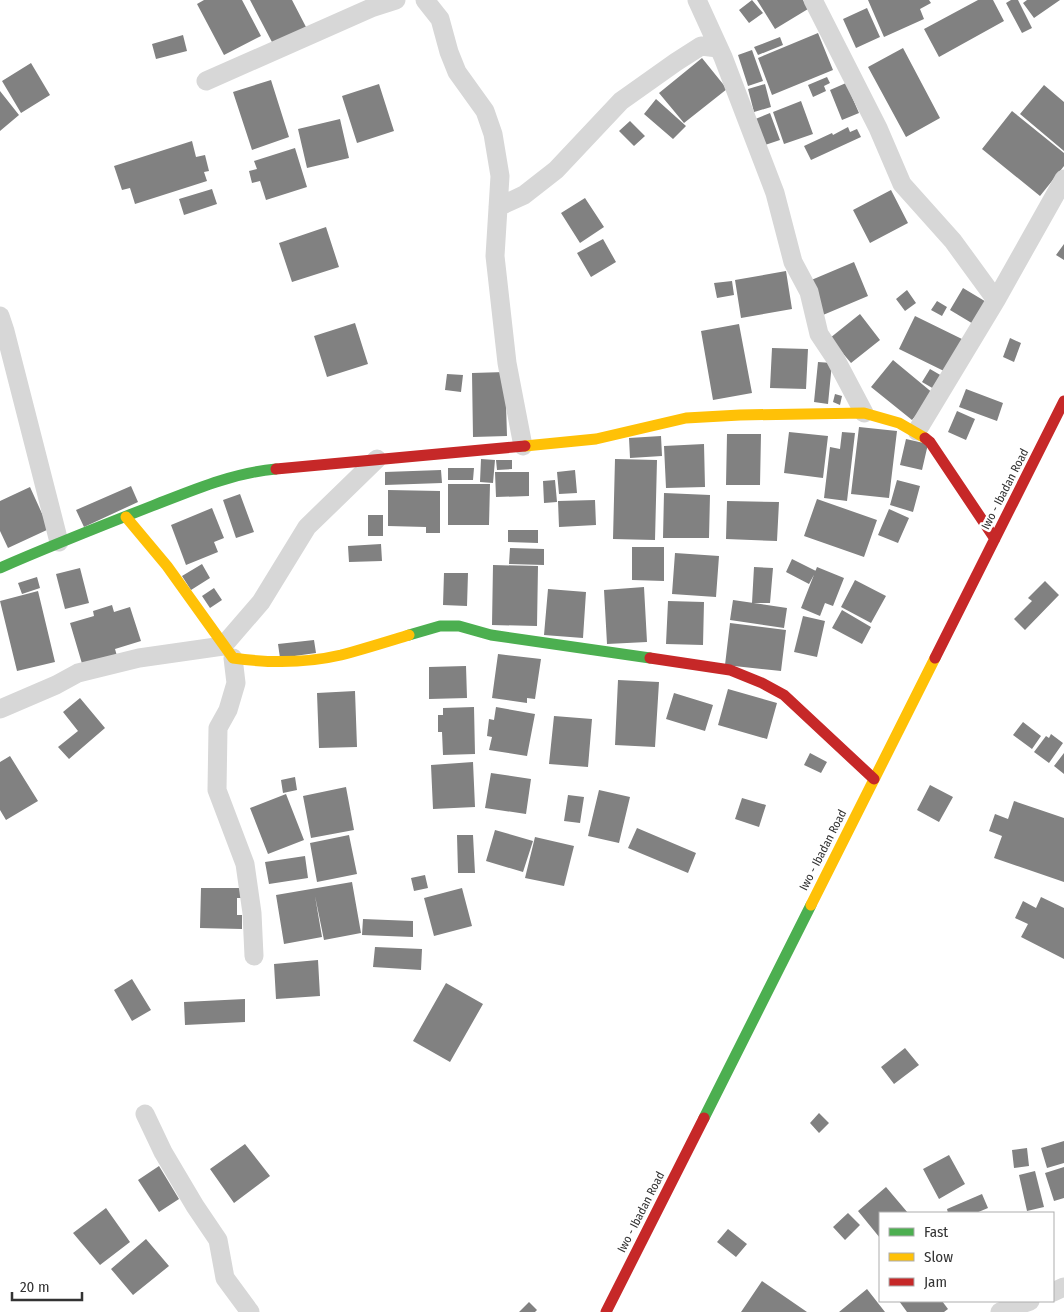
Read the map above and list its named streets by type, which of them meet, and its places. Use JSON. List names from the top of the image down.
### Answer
{
  "streets": {
    "street": ["Iwo - Ibadan Road"]
  },
  "legend": ["Fast", "Slow", "Jam"],
  "scale_bar": "20 m"
}
